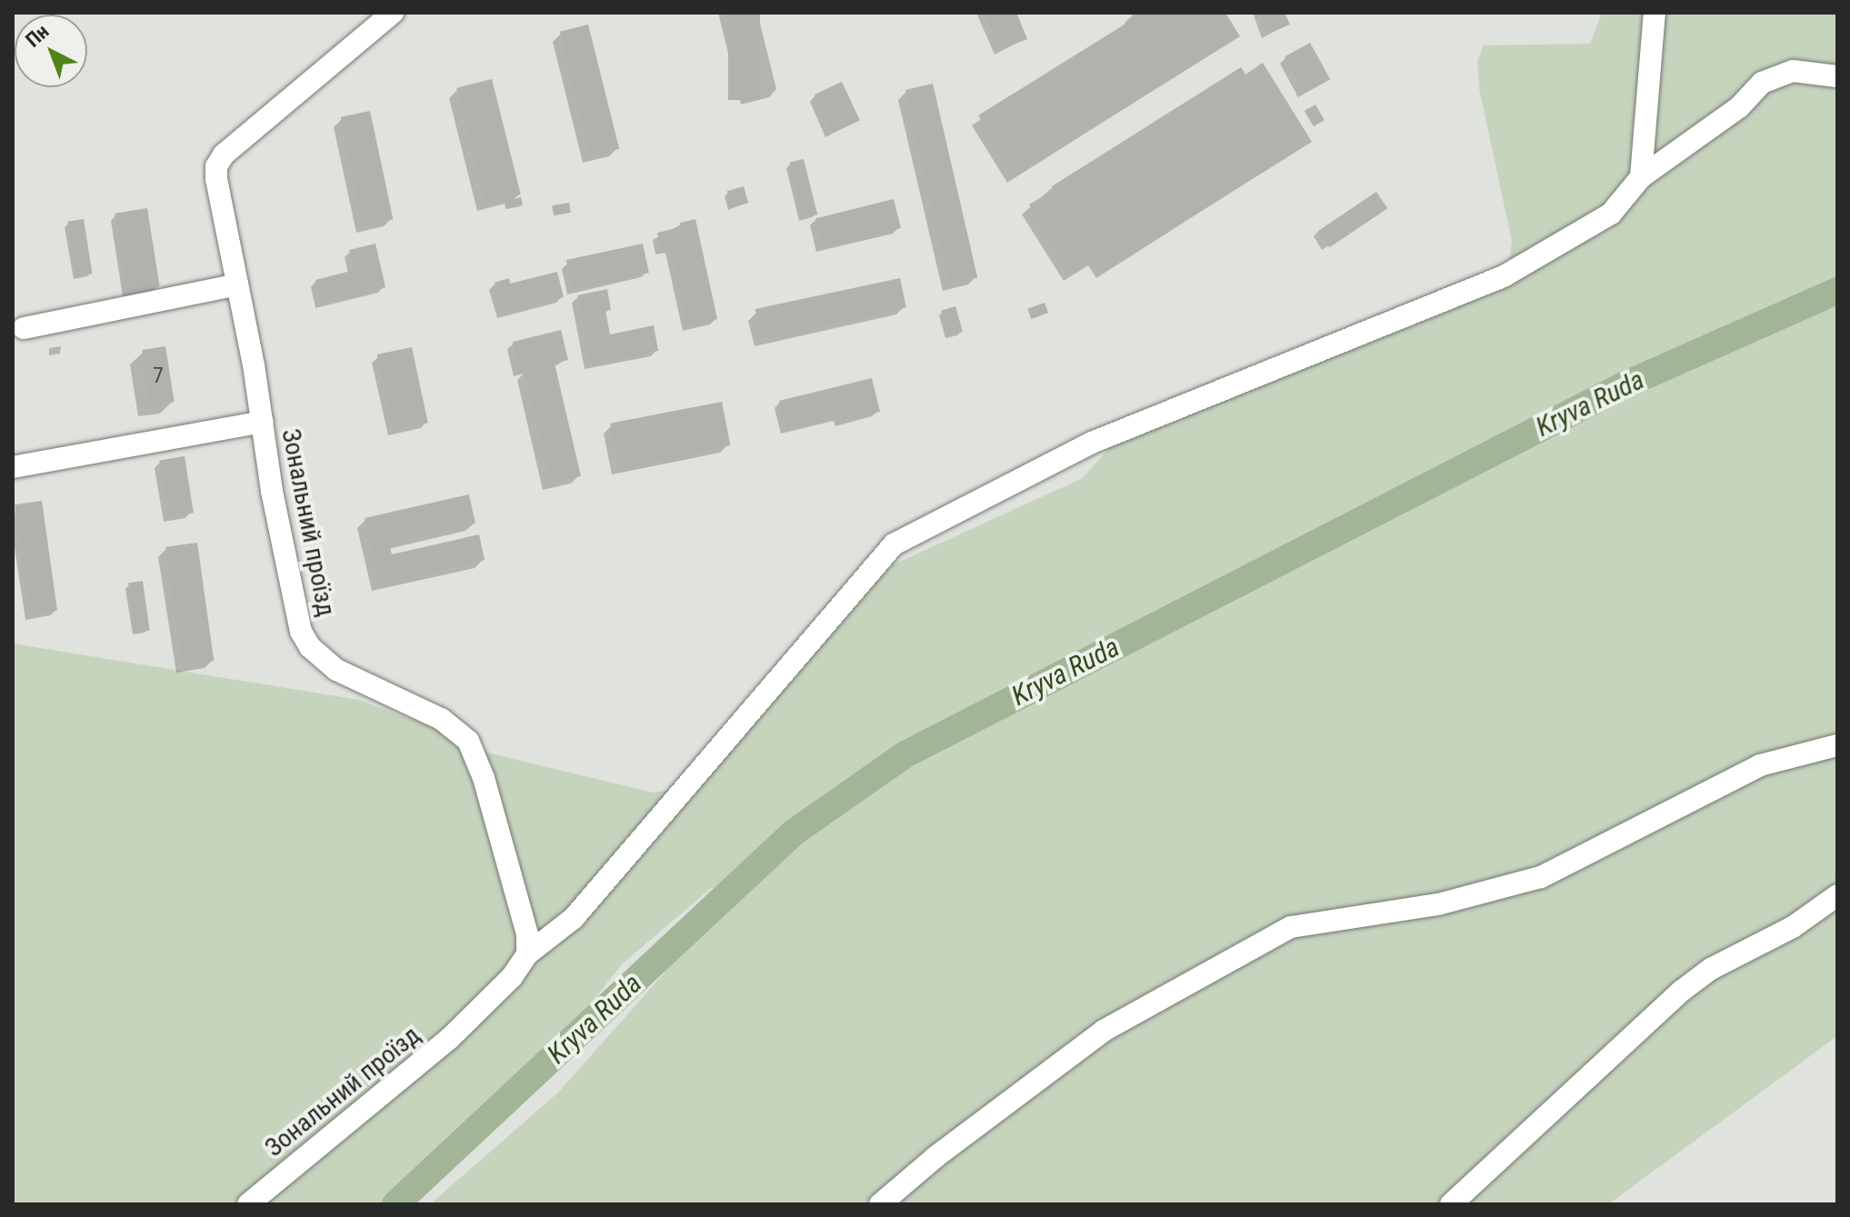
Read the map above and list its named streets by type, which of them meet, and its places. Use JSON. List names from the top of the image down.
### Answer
{
  "streets": {
    "street": ["Зональний проїзд"]
  },
  "water": ["Kryva Ruda"],
  "house_numbers": ["7"],
  "north": "top left"
}
